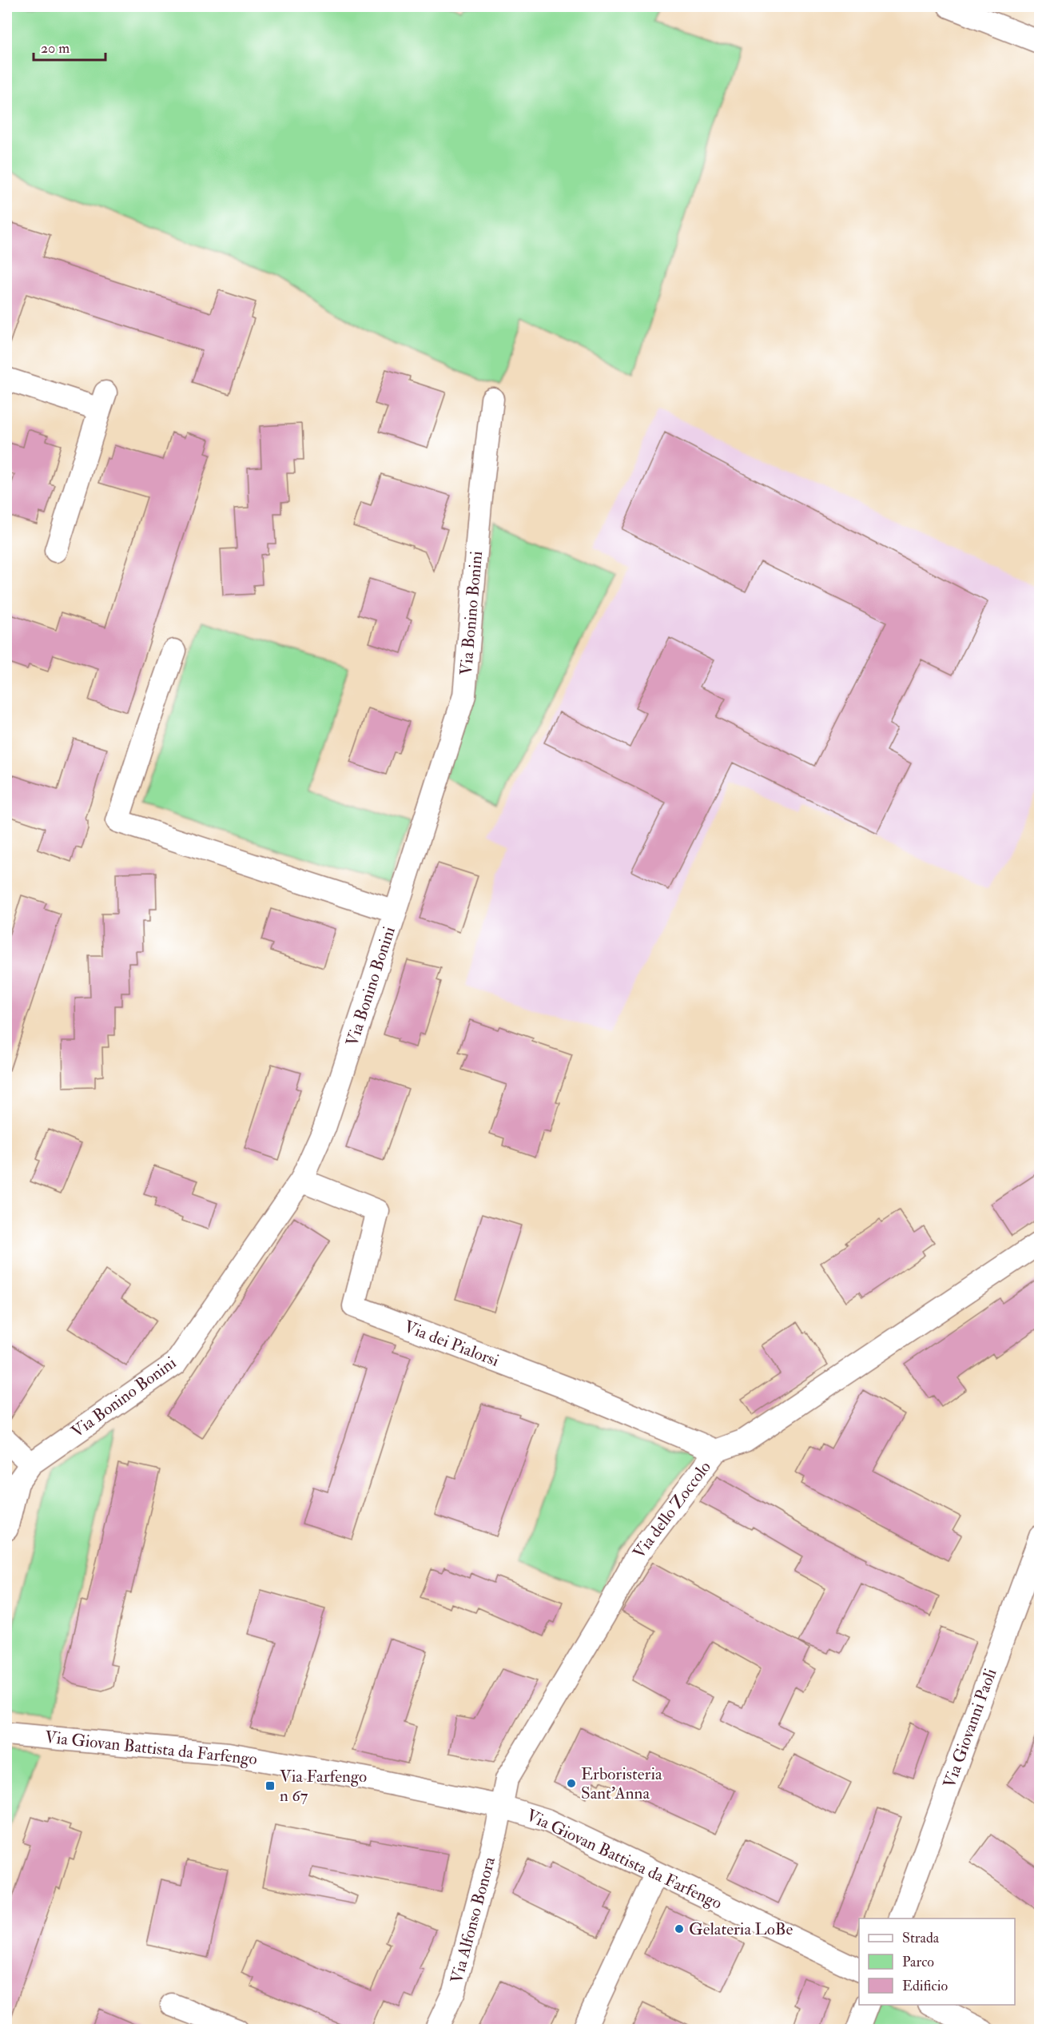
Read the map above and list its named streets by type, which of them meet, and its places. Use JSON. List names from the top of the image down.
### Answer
{
  "streets": {
    "street": [
      "Via Bonino Bonini",
      "Via dei Pialorsi",
      "Via dello Zoccolo",
      "Via Giovanni Paoli",
      "Via Giovan Battista da Farfengo",
      "Via Alfonso Bonora"
    ]
  },
  "crossings": [
    ["Via Bonino Bonini", "Via dei Pialorsi"],
    ["Via dei Pialorsi", "Via dello Zoccolo"],
    ["Via dello Zoccolo", "Via Giovan Battista da Farfengo"],
    ["Via dello Zoccolo", "Via Alfonso Bonora"],
    ["Via Giovan Battista da Farfengo", "Via Alfonso Bonora"]
  ],
  "places": {
    "other": ["Erboristeria Sant'Anna", "Gelateria LoBe"],
    "transit": ["Via Farfengo n 67"]
  },
  "legend": ["Strada", "Parco", "Edificio"],
  "scale_bar": "20 m"
}
